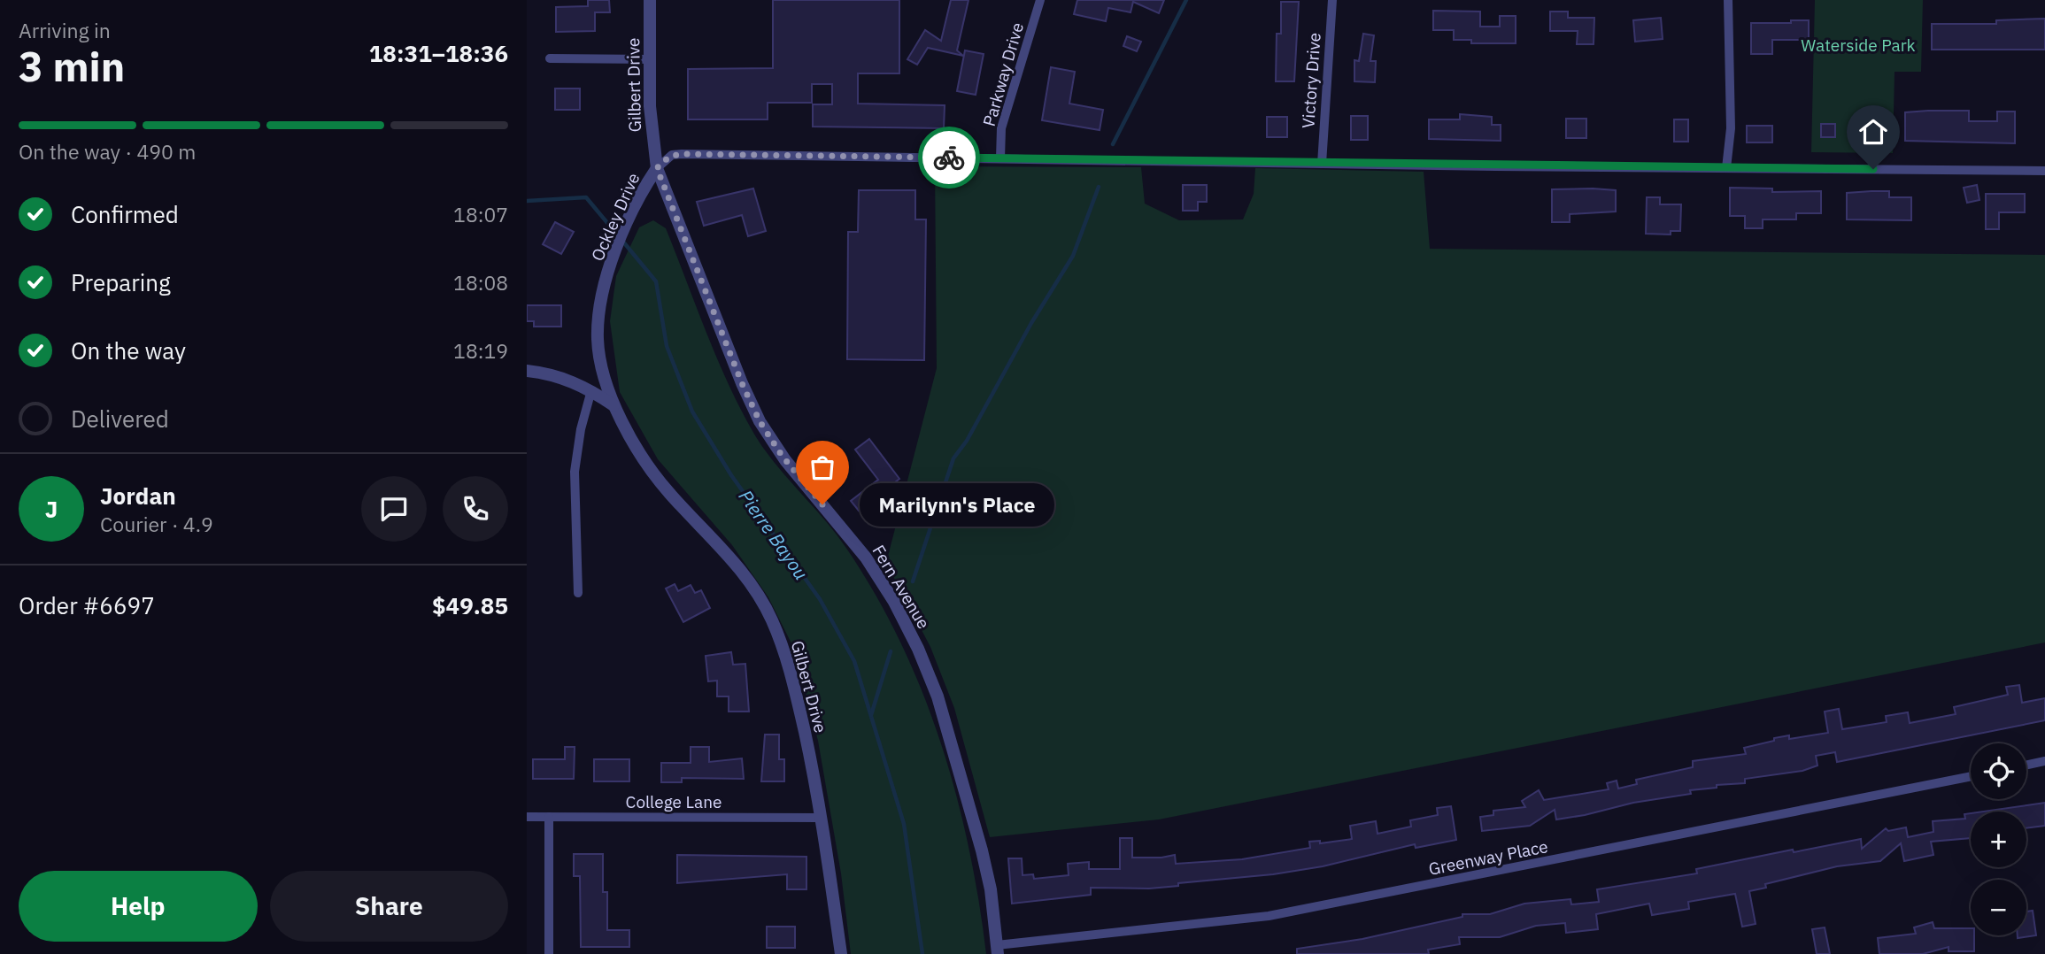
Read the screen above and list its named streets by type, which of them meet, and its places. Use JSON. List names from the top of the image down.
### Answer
{
  "streets": {
    "street": [
      "Parkway Drive",
      "Victory Drive",
      "Gilbert Drive",
      "Ockley Drive",
      "Fern Avenue",
      "College Lane",
      "Greenway Place"
    ]
  },
  "crossings": [
    ["Gilbert Drive", "Ockley Drive"],
    ["Gilbert Drive", "Fern Avenue"],
    ["Gilbert Drive", "College Lane"],
    ["Ockley Drive", "Fern Avenue"],
    ["Fern Avenue", "Greenway Place"]
  ],
  "water": ["Pierre Bayou"],
  "parks": ["Waterside Park"],
  "places": ["Marilynn's Place"],
  "page": {
    "heading": ["3 min", "Arriving in", "18:31–18:36"],
    "panel": [
      "Jordan",
      "Courier · 4.9",
      "Order #6697",
      "$49.85"
    ],
    "bar": "On the way · 490 m",
    "list": [
      ["Confirmed", "18:07"],
      ["Preparing", "18:08"],
      ["On the way", "18:19"],
      "Delivered"
    ],
    "round": "J",
    "bubble": "Marilynn's Place",
    "map_buttons": ["+", "−"],
    "buttons": ["Help", "Share"]
  }
}
